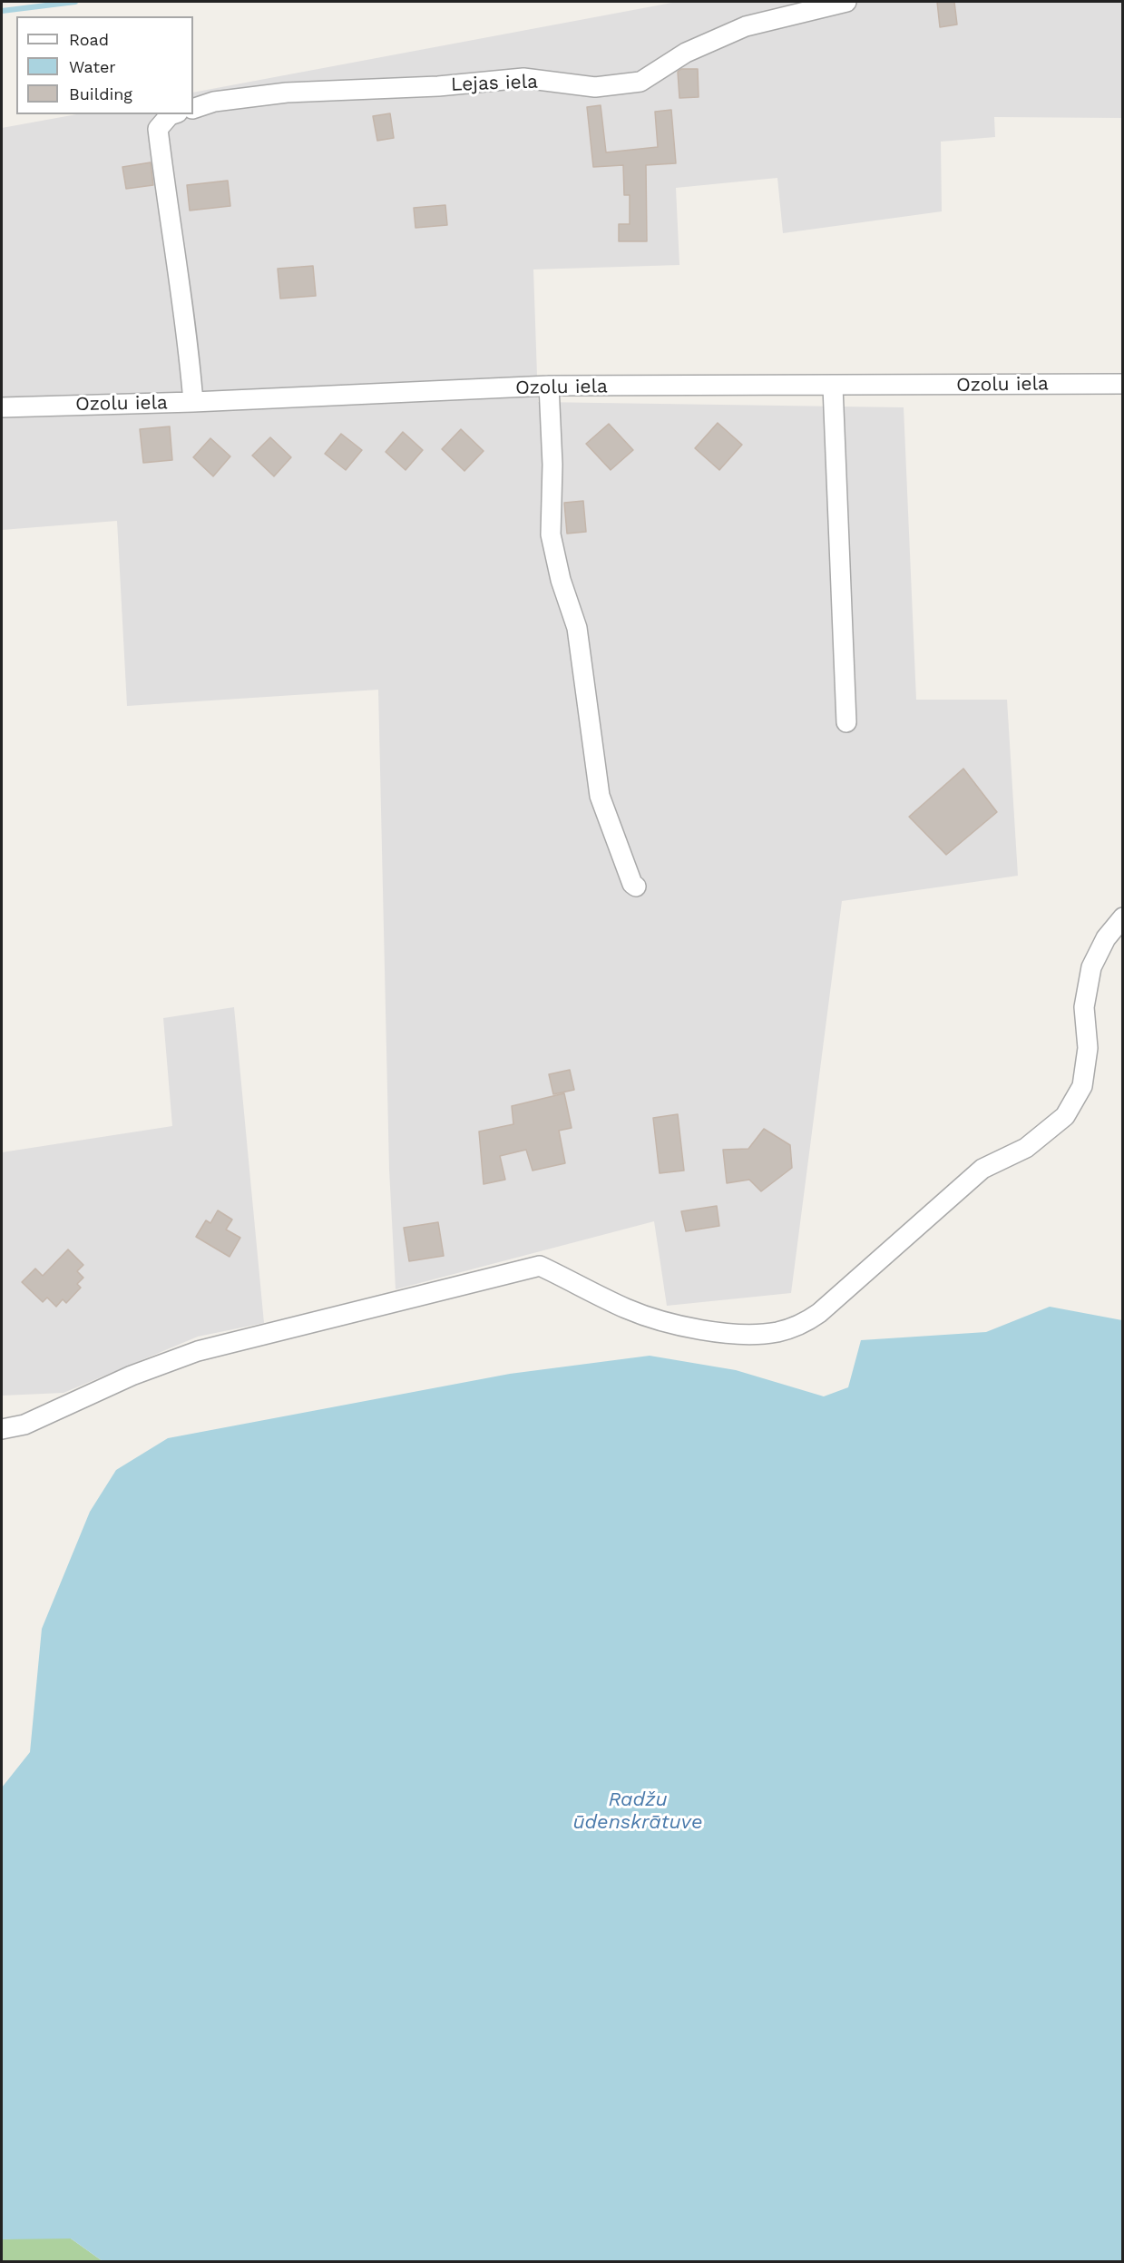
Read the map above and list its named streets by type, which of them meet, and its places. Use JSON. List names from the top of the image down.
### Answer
{
  "streets": {
    "street": ["Lejas iela", "Ozolu iela"]
  },
  "water": ["Radžu ūdenskrātuve"],
  "legend": ["Road", "Water", "Building"]
}
